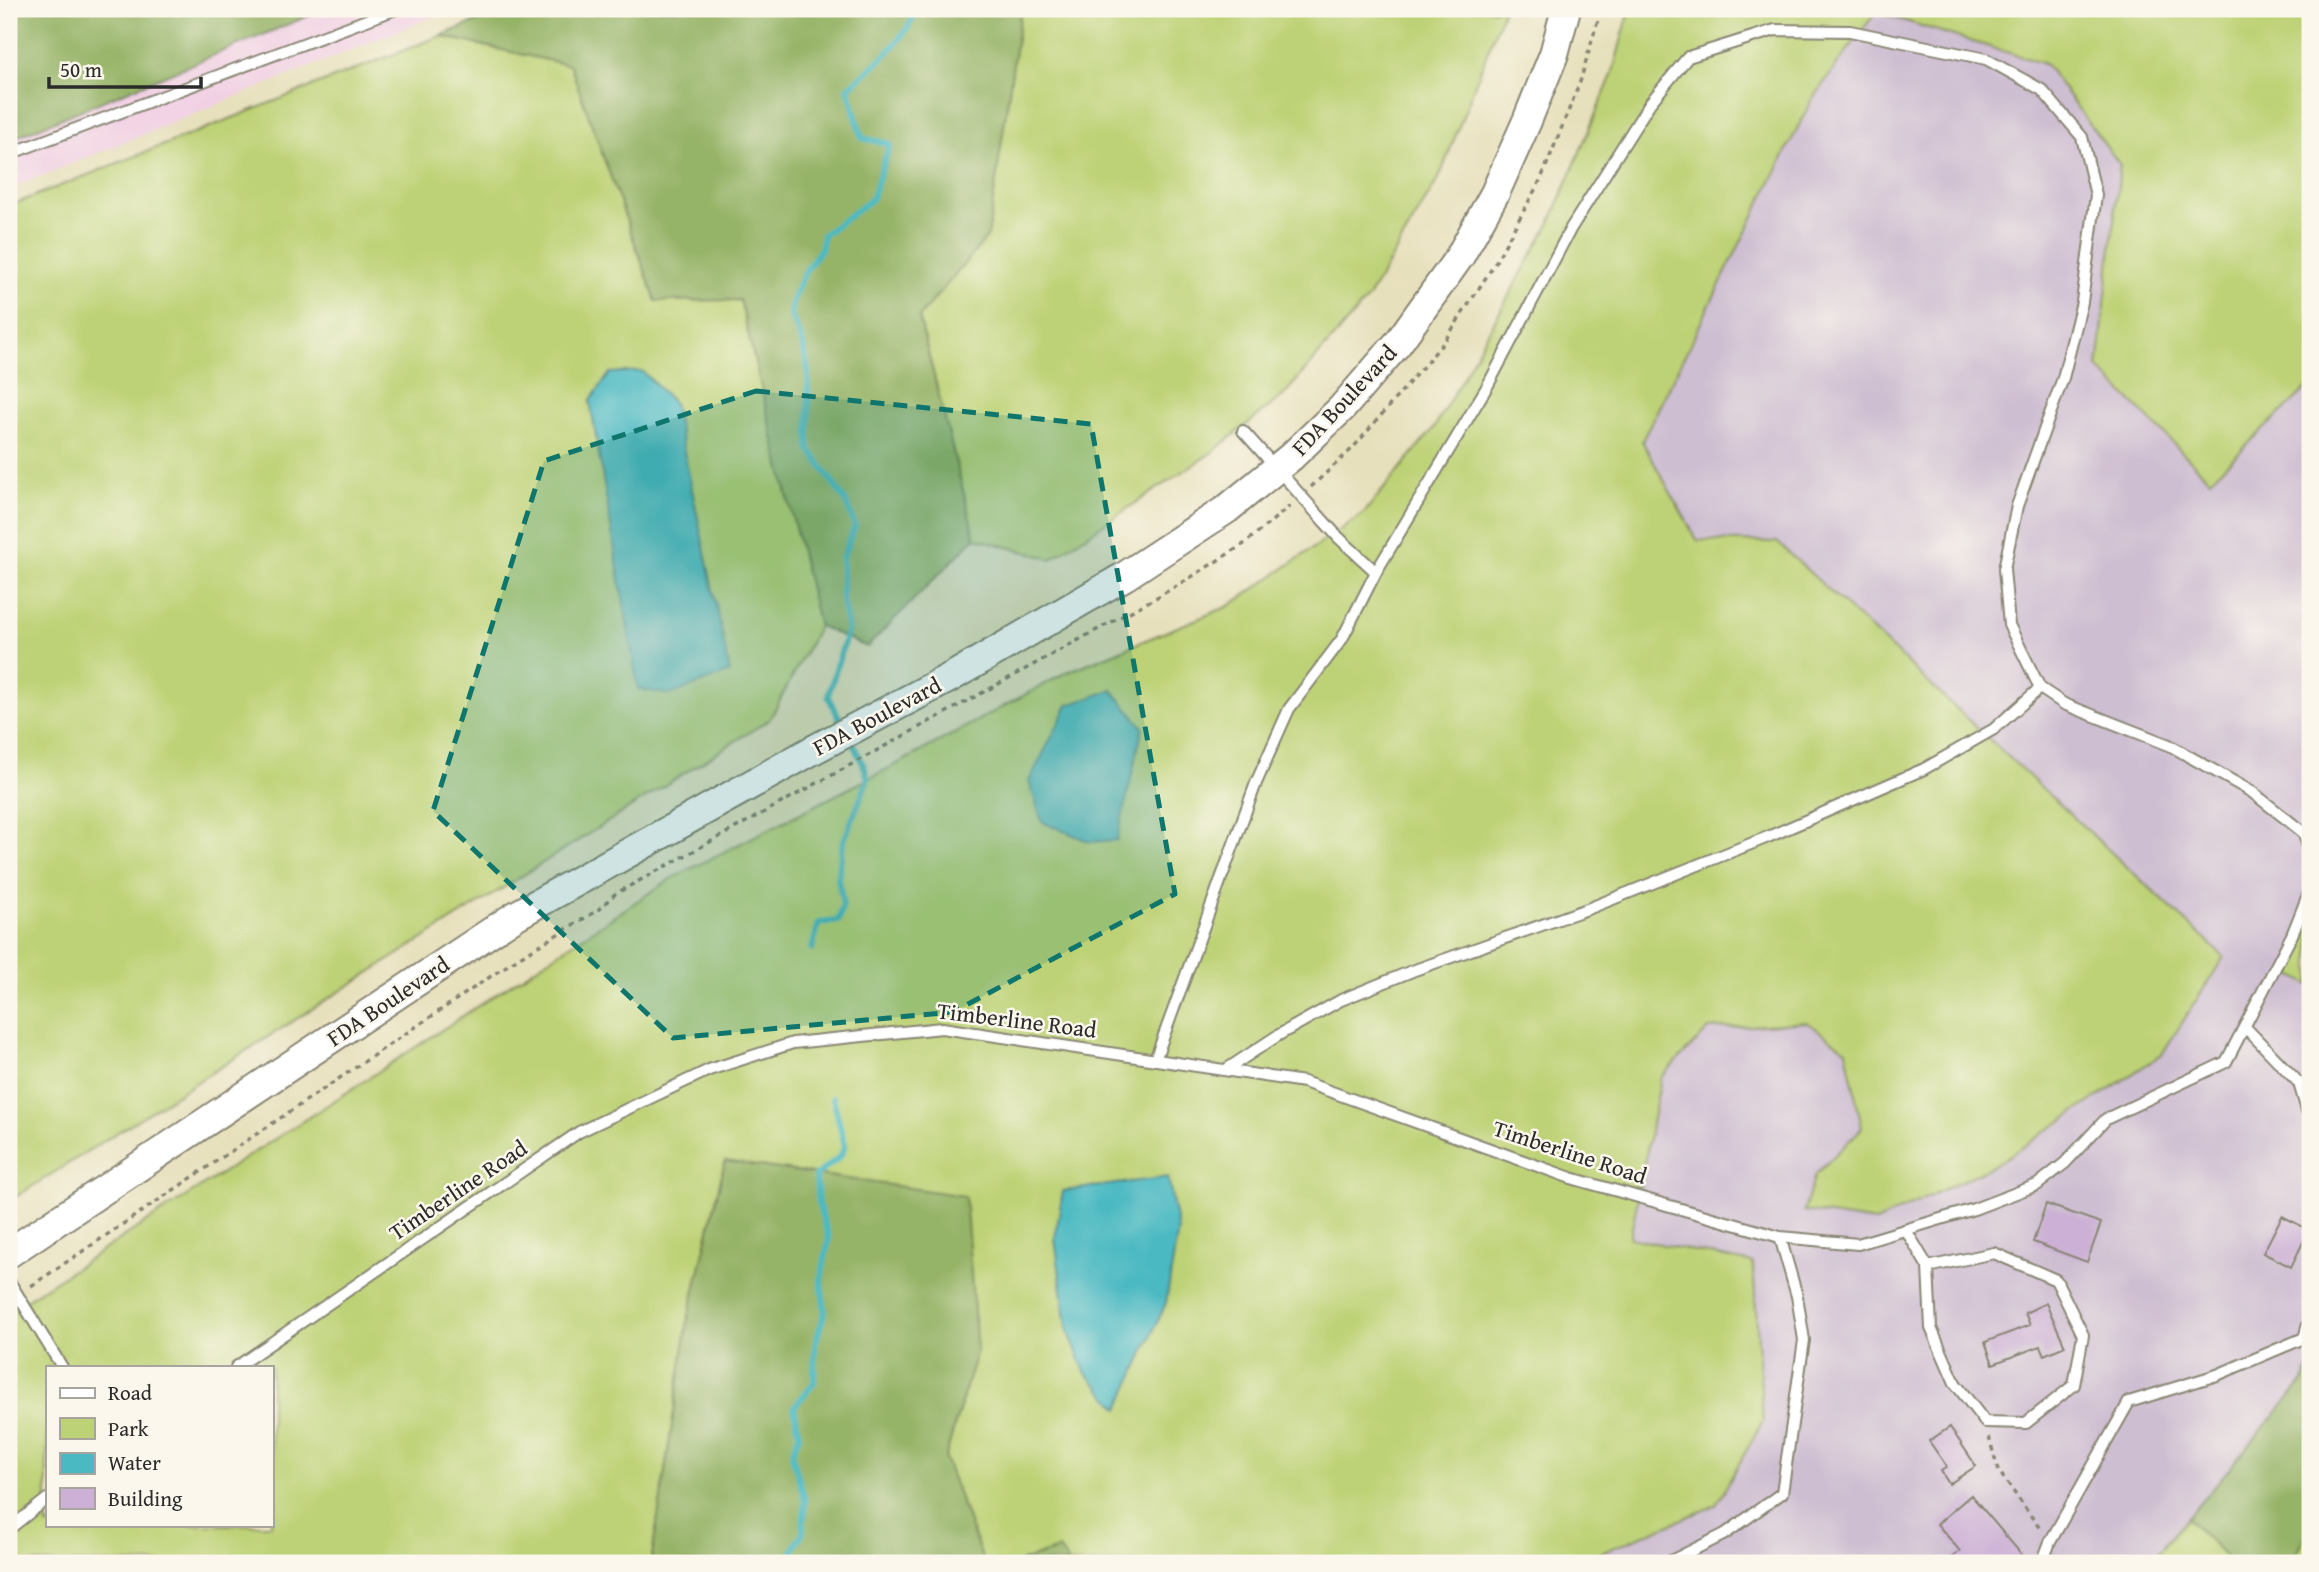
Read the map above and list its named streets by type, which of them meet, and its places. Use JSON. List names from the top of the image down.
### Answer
{
  "streets": {
    "street": ["FDA Boulevard"],
    "lane": ["Timberline Road"]
  },
  "legend": [
    "Road",
    "Park",
    "Water",
    "Building"
  ],
  "scale_bar": "50 m"
}
